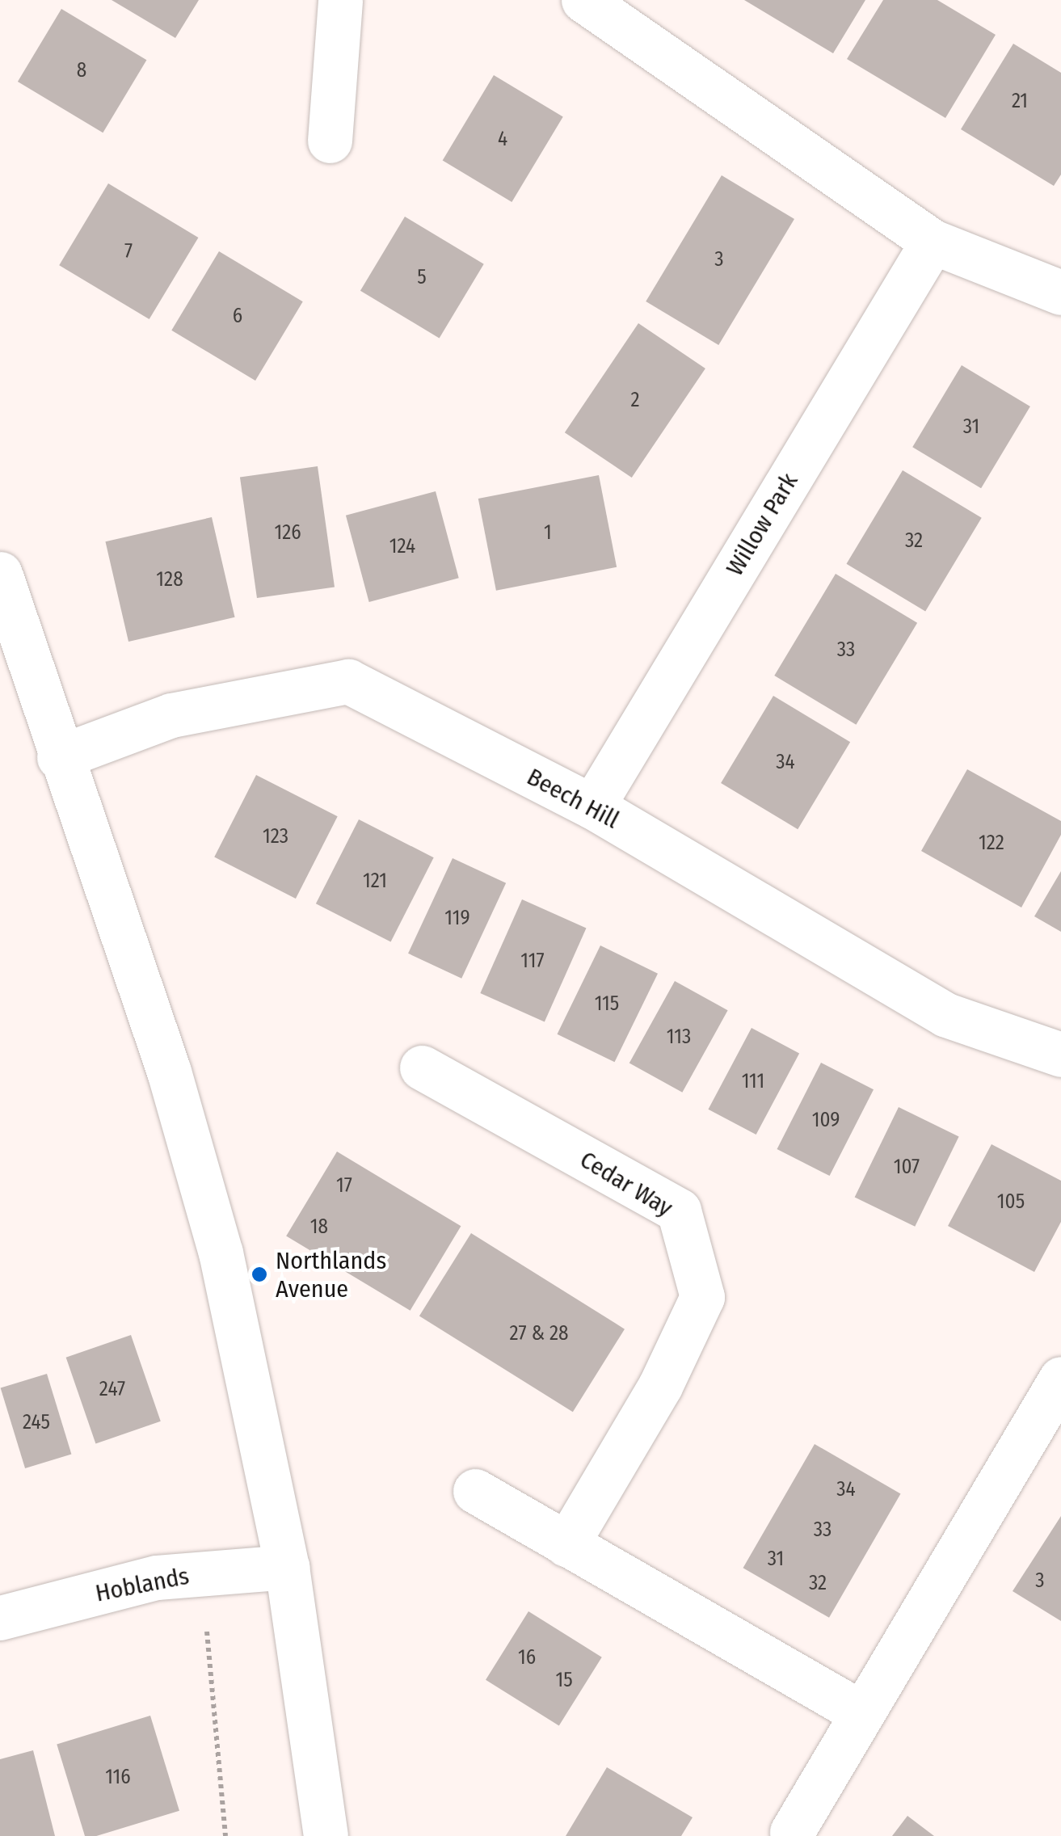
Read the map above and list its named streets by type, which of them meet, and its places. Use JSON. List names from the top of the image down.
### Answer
{
  "streets": {
    "street": [
      "Willow Park",
      "Beech Hill",
      "Cedar Way",
      "Hoblands"
    ]
  },
  "crossings": [
    ["Willow Park", "Beech Hill"]
  ],
  "places": ["Northlands Avenue"],
  "house_numbers": [
    "8",
    "21",
    "4",
    "7",
    "3",
    "5",
    "6",
    "2",
    "31",
    "126",
    "1",
    "32",
    "124",
    "128",
    "33",
    "34",
    "123",
    "122",
    "121",
    "119",
    "117",
    "115",
    "113",
    "111",
    "109",
    "107",
    "17",
    "105",
    "18",
    "27 & 28",
    "247",
    "245",
    "34",
    "33",
    "31",
    "3",
    "32",
    "16",
    "15",
    "116"
  ]
}
